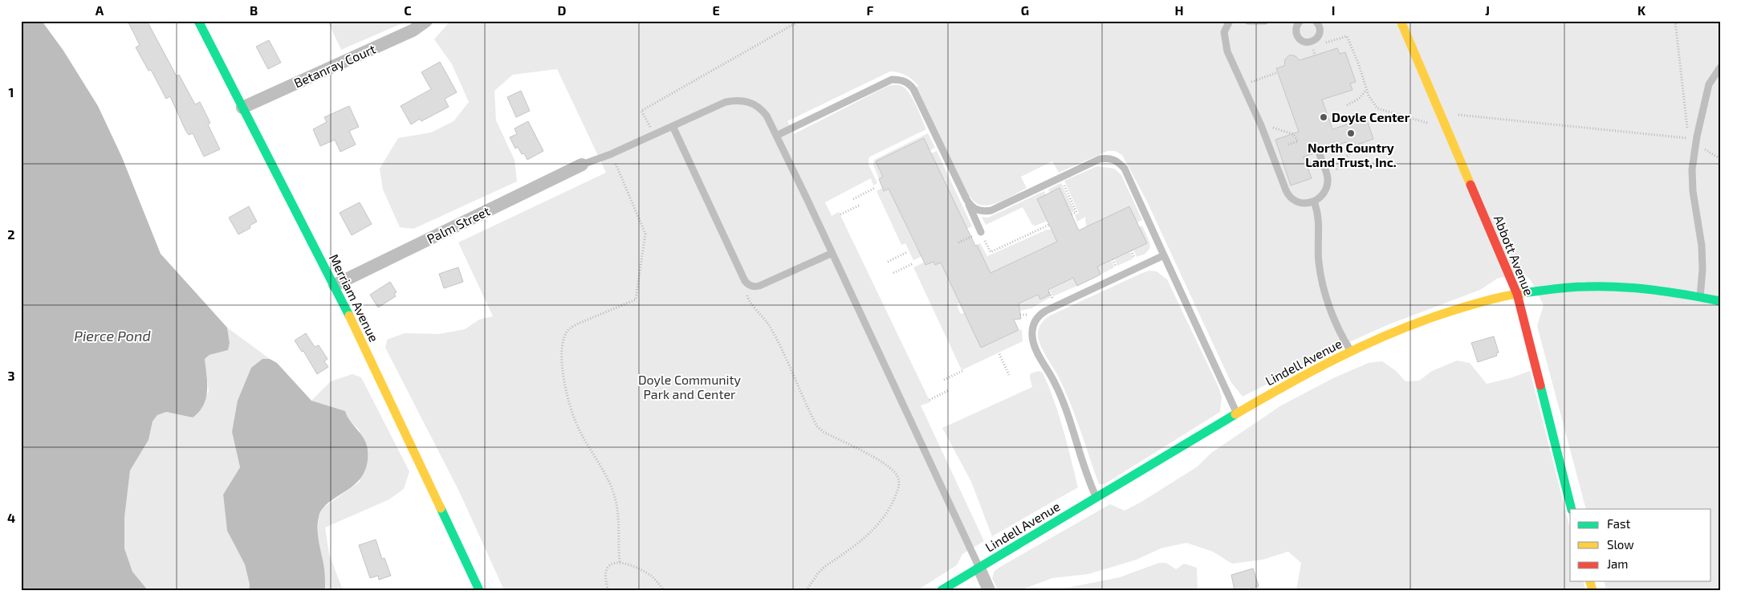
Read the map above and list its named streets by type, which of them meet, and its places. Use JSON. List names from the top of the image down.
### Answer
{
  "streets": {
    "street": [
      "Betanray Court",
      "Palm Street",
      "Abbott Avenue",
      "Merriam Avenue",
      "Lindell Avenue"
    ]
  },
  "crossings": [
    ["Betanray Court", "Merriam Avenue"],
    ["Palm Street", "Merriam Avenue"],
    ["Abbott Avenue", "Lindell Avenue"]
  ],
  "water": ["Pierce Pond"],
  "parks": ["Doyle Community Park and Center"],
  "places": ["Doyle Center", "North Country Land Trust, Inc."],
  "legend": ["Fast", "Slow", "Jam"],
  "grid": {
    "columns": [
      "A",
      "B",
      "C",
      "D",
      "E",
      "F",
      "G",
      "H",
      "I",
      "J",
      "K"
    ],
    "rows": [
      "1",
      "2",
      "3",
      "4"
    ]
  }
}
